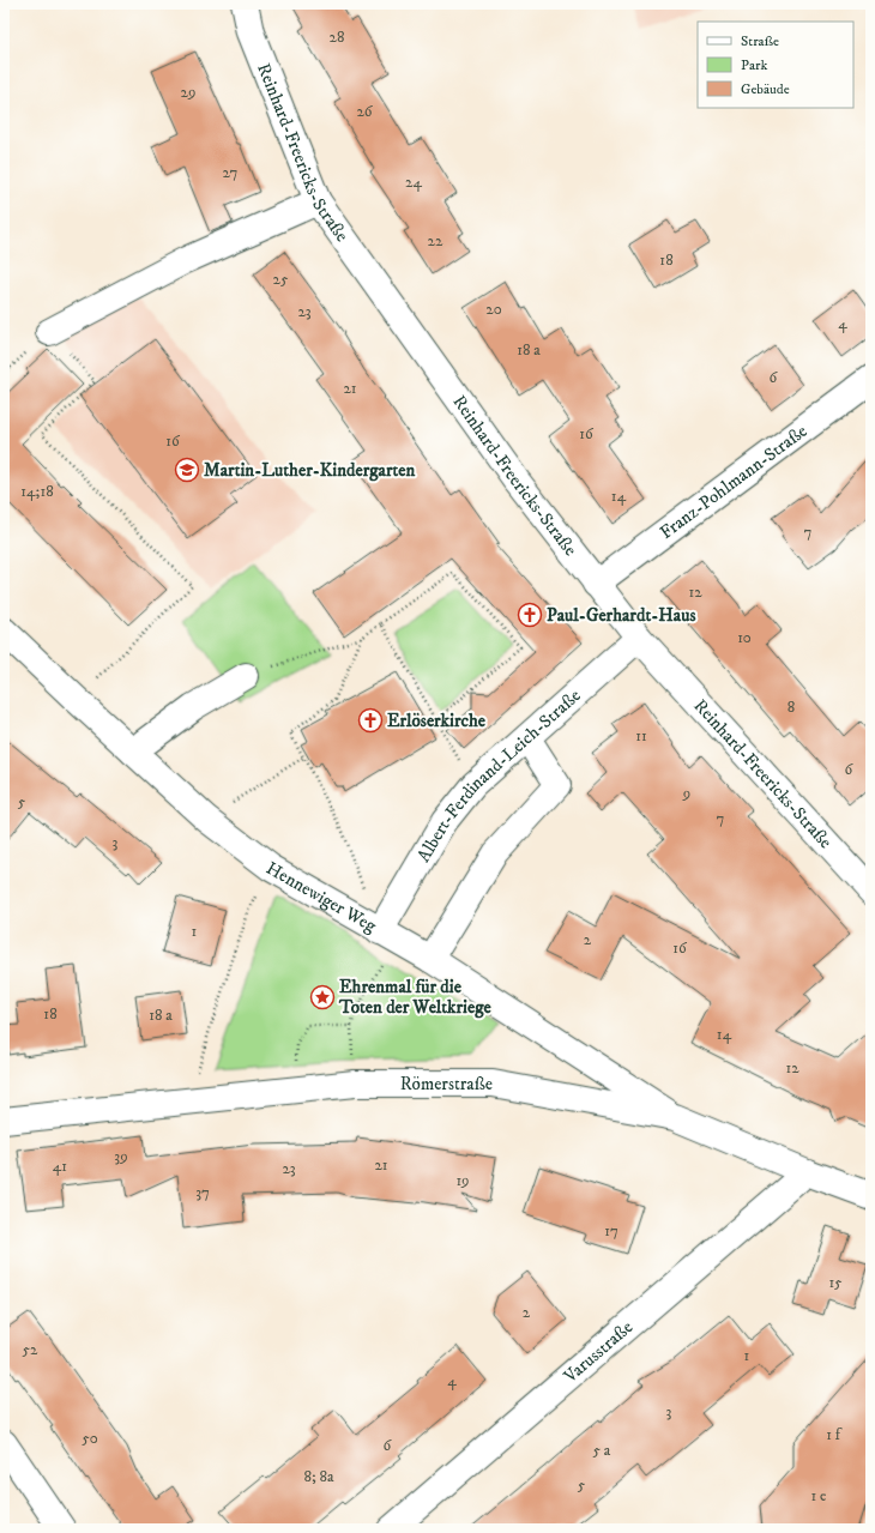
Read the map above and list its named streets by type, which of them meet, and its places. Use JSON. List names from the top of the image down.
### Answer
{
  "streets": {
    "street": [
      "Reinhard-Freericks-Straße",
      "Franz-Pohlmann-Straße",
      "Albert-Ferdinand-Leich-Straße",
      "Hennewiger Weg",
      "Römerstraße",
      "Varusstraße"
    ]
  },
  "crossings": [
    ["Reinhard-Freericks-Straße", "Franz-Pohlmann-Straße"],
    ["Reinhard-Freericks-Straße", "Albert-Ferdinand-Leich-Straße"],
    ["Albert-Ferdinand-Leich-Straße", "Hennewiger Weg"],
    ["Hennewiger Weg", "Römerstraße"],
    ["Römerstraße", "Varusstraße"]
  ],
  "places": {
    "school or university": ["Martin-Luther-Kindergarten"],
    "church": ["Paul-Gerhardt-Haus", "Erlöserkirche"],
    "place": ["Ehrenmal für die Toten der Weltkriege"]
  },
  "house_numbers": [
    "28",
    "29",
    "26",
    "27",
    "24",
    "22",
    "18",
    "25",
    "20",
    "23",
    "4",
    "18 a",
    "6",
    "21",
    "16",
    "16",
    "14;18",
    "14",
    "7",
    "12",
    "10",
    "8",
    "11",
    "6",
    "9",
    "5",
    "7",
    "3",
    "1",
    "2",
    "16",
    "18",
    "18 a",
    "14",
    "12",
    "39",
    "21",
    "41",
    "23",
    "19",
    "37",
    "17",
    "15",
    "2",
    "52",
    "1",
    "4",
    "3",
    "1 f",
    "50",
    "6",
    "5 a",
    "8; 8a",
    "5",
    "1 e"
  ],
  "legend": ["Straße", "Park", "Gebäude"]
}
